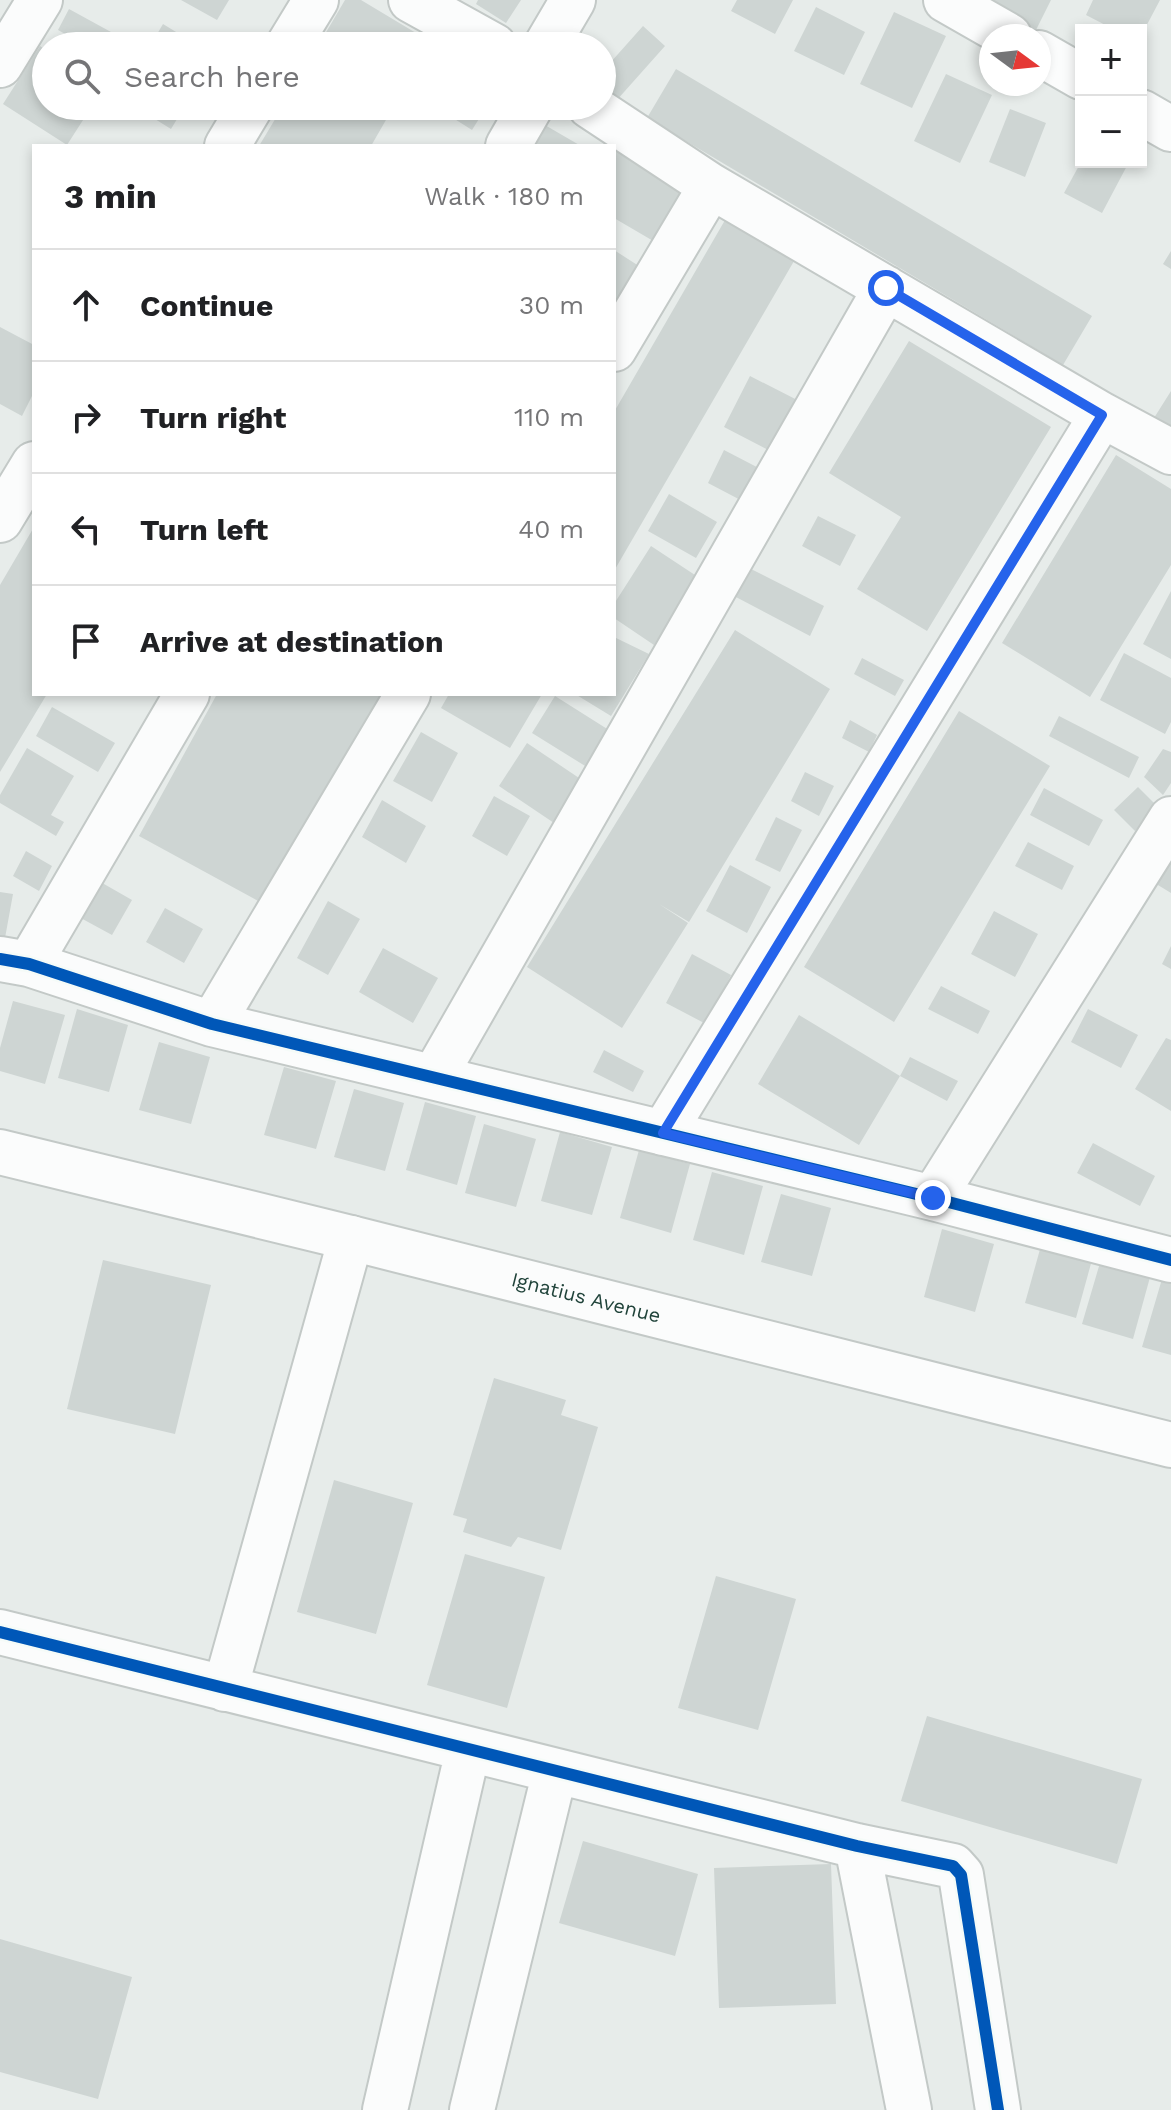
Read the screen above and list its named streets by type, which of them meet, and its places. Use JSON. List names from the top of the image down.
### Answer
{
  "streets": {
    "street": ["Ignatius Avenue"]
  },
  "north": "right",
  "page": {
    "map_buttons": ["+", "−"],
    "search": "Search here",
    "heading": ["3 min", "Walk · 180 m"],
    "list": [
      ["Continue", "30 m"],
      ["Turn right", "110 m"],
      ["Turn left", "40 m"],
      "Arrive at destination"
    ]
  }
}
